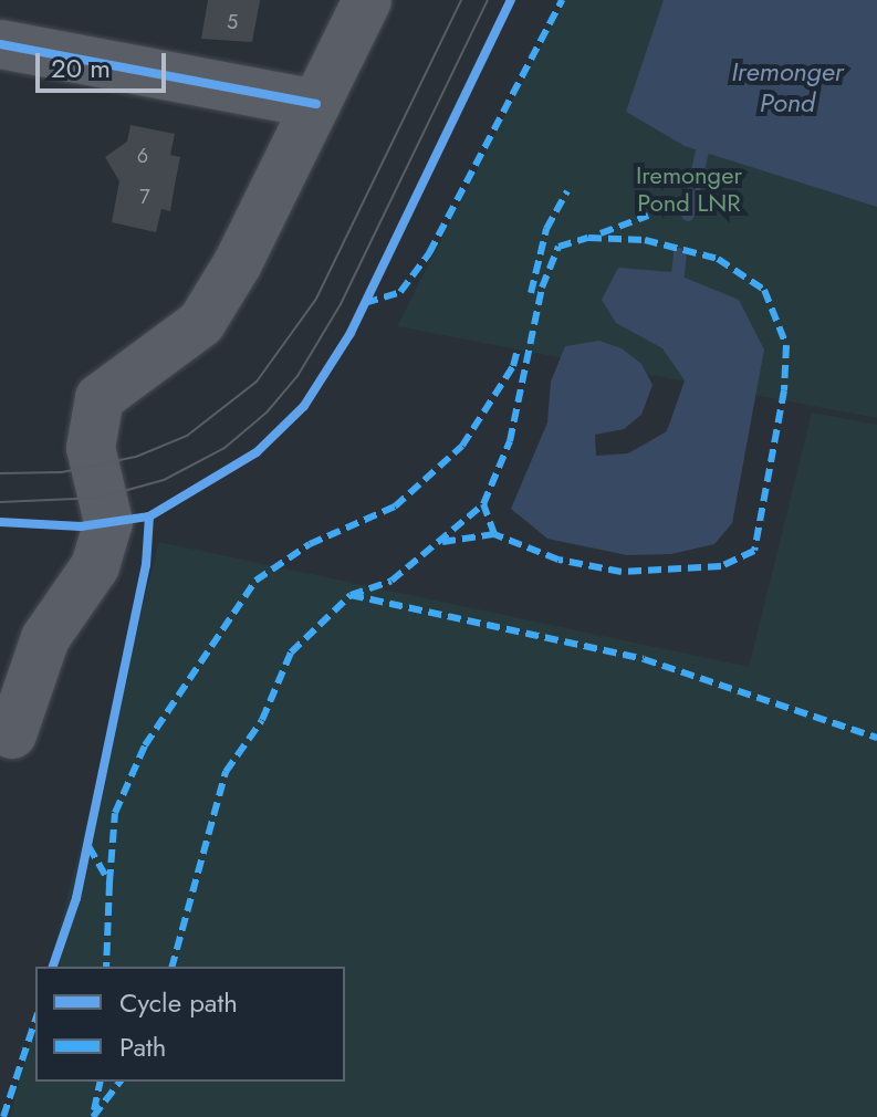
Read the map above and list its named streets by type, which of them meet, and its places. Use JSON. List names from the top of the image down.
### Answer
{
  "water": ["Iremonger Pond"],
  "parks": ["Iremonger Pond LNR"],
  "house_numbers": ["5", "6", "7"],
  "legend": ["Cycle path", "Path"],
  "scale_bar": "20 m"
}
